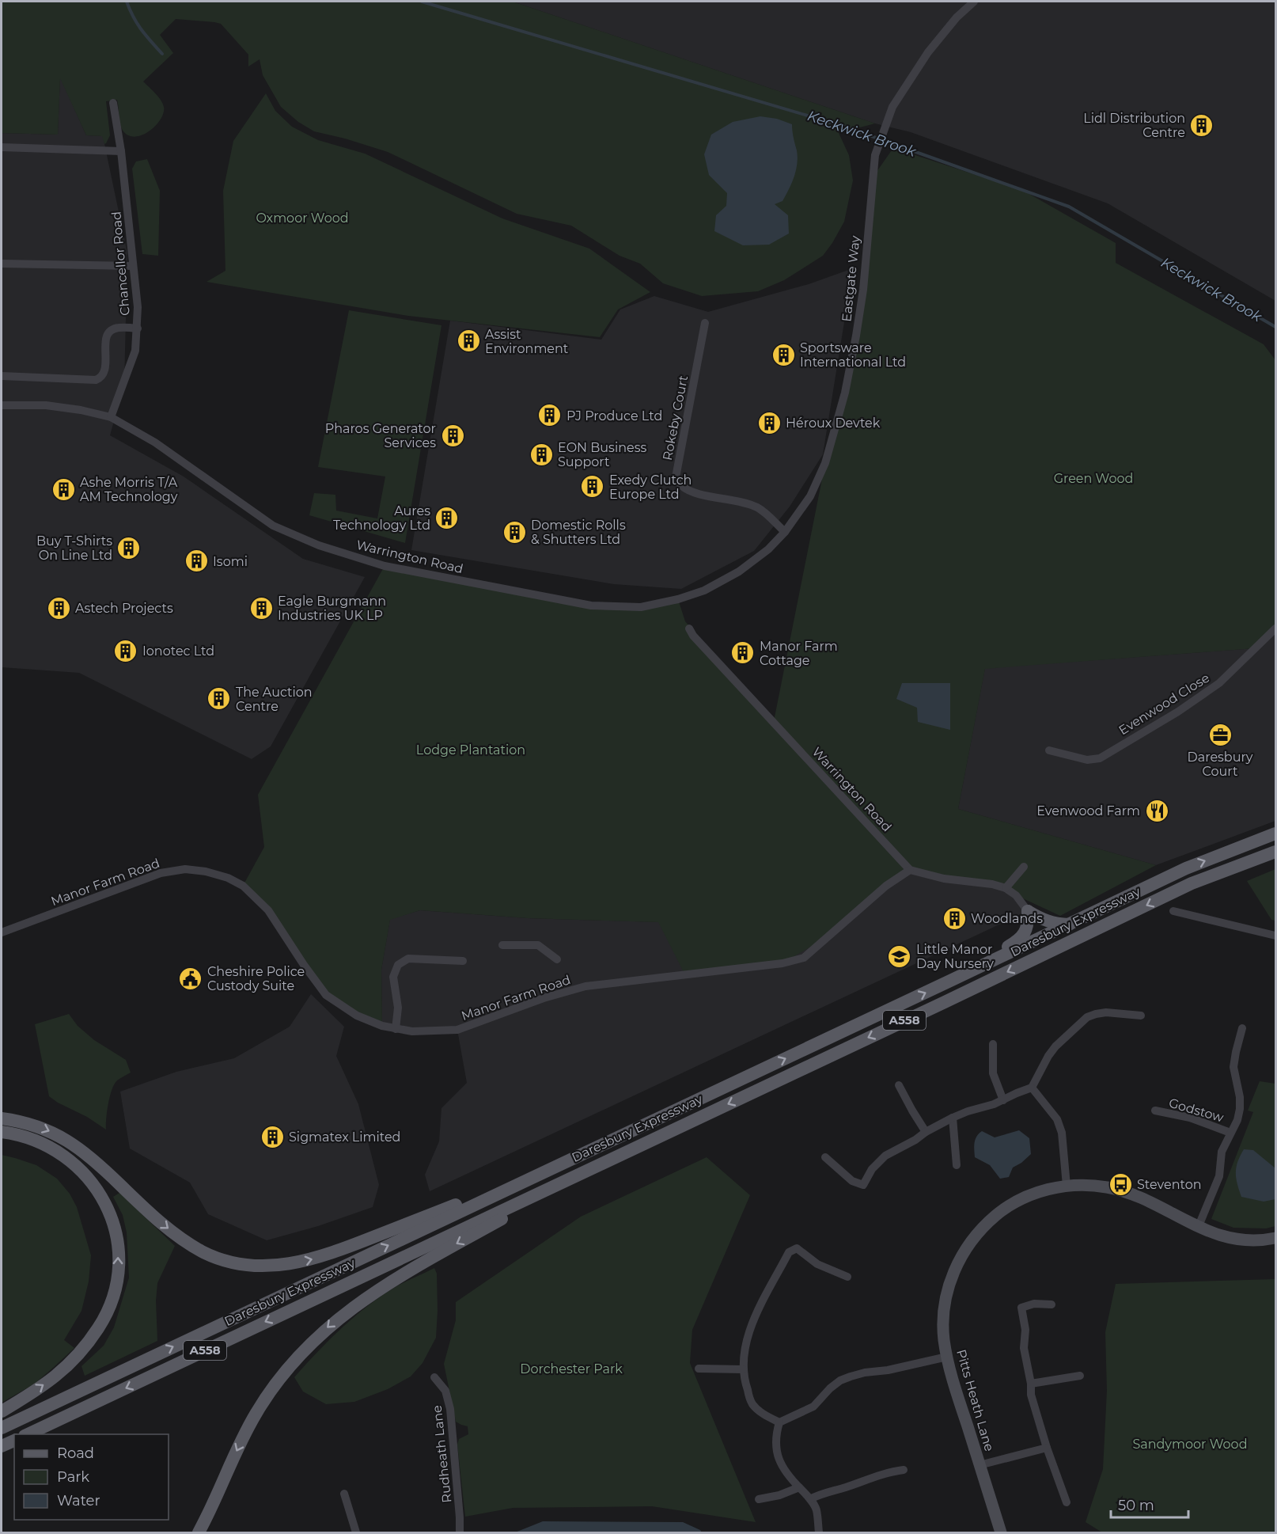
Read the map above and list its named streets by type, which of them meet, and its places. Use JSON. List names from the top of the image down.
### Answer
{
  "streets": {
    "main road": ["Daresbury Expressway", "A558"],
    "street": [
      "Chancellor Road",
      "Eastgate Way",
      "Rokeby Court",
      "Warrington Road",
      "Evenwood Close",
      "Manor Farm Road",
      "Godstow",
      "Pitts Heath Lane",
      "Rudheath Lane"
    ]
  },
  "crossings": [
    ["Chancellor Road", "Warrington Road"],
    ["Eastgate Way", "Rokeby Court"],
    ["Eastgate Way", "Warrington Road"],
    ["Warrington Road", "Manor Farm Road"],
    ["Godstow", "Pitts Heath Lane"]
  ],
  "water": ["Keckwick Brook"],
  "parks": [
    "Oxmoor Wood",
    "Green Wood",
    "Lodge Plantation",
    "Dorchester Park",
    "Sandymoor Wood"
  ],
  "places": {
    "building": [
      "Lidl Distribution Centre",
      "Assist Environment",
      "Sportsware International Ltd",
      "PJ Produce Ltd",
      "Héroux Devtek",
      "Pharos Generator Services",
      "EON Business Support",
      "Exedy Clutch Europe Ltd",
      "Ashe Morris T/A AM Technology",
      "Aures Technology Ltd",
      "Domestic Rolls & Shutters Ltd",
      "Buy T-Shirts On Line Ltd",
      "Isomi",
      "Astech Projects",
      "Eagle Burgmann Industries UK LP",
      "Ionotec Ltd",
      "Manor Farm Cottage",
      "The Auction Centre",
      "Woodlands",
      "Sigmatex Limited"
    ],
    "office": ["Daresbury Court"],
    "restaurant": ["Evenwood Farm"],
    "school or university": ["Little Manor Day Nursery"],
    "public building": ["Cheshire Police Custody Suite"],
    "bus stop": ["Steventon"]
  },
  "legend": ["Road", "Park", "Water"],
  "scale_bar": "50 m"
}
